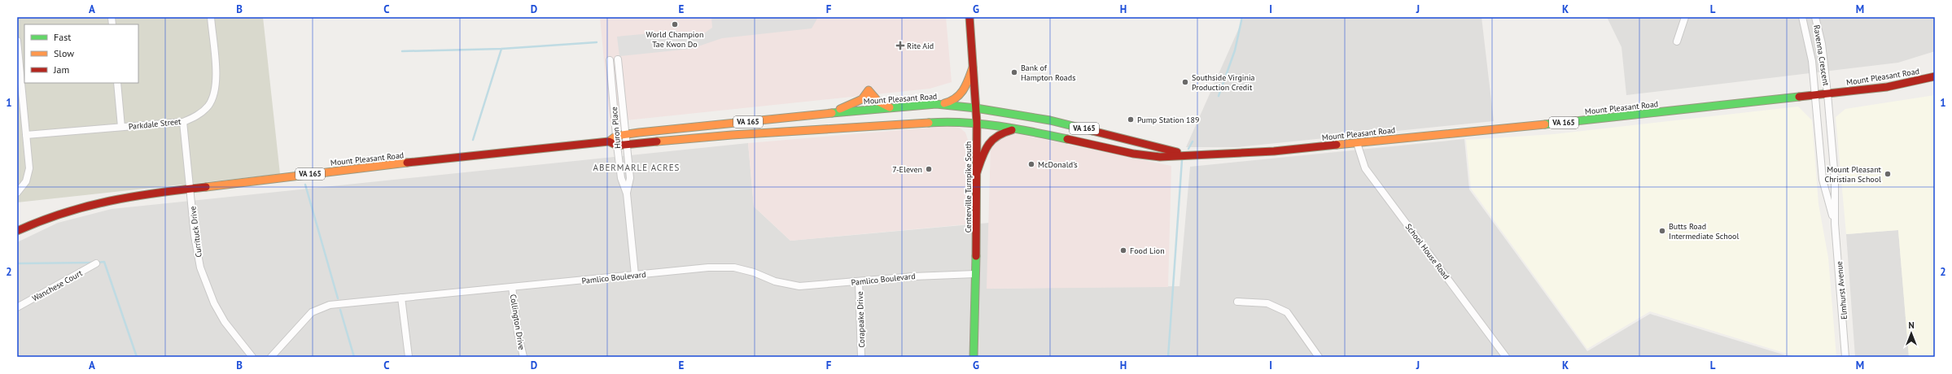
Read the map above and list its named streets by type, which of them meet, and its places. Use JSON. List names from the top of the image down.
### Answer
{
  "streets": {
    "main road": ["Mount Pleasant Road", "VA 165", "Centerville Turnpike South"],
    "street": [
      "Ravenna Crescent",
      "Parkdale Street",
      "Huron Place",
      "Currituck Drive",
      "School House Road",
      "Pamlico Boulevard",
      "Wanchese Court",
      "Elmhurst Avenue",
      "Corapeake Drive",
      "Collington Drive"
    ]
  },
  "crossings": [
    ["Ravenna Crescent", "Mount Pleasant Road"],
    ["Ravenna Crescent", "Elmhurst Avenue"],
    ["Mount Pleasant Road", "Huron Place"],
    ["Mount Pleasant Road", "Centerville Turnpike South"],
    ["Mount Pleasant Road", "Currituck Drive"],
    ["Mount Pleasant Road", "School House Road"],
    ["Mount Pleasant Road", "Elmhurst Avenue"],
    ["Parkdale Street", "Currituck Drive"],
    ["Huron Place", "Pamlico Boulevard"],
    ["Centerville Turnpike South", "Pamlico Boulevard"],
    ["Pamlico Boulevard", "Corapeake Drive"],
    ["Pamlico Boulevard", "Collington Drive"]
  ],
  "districts": ["ABERMARLE ACRES"],
  "places": {
    "other": [
      "World Champion Tae Kwon Do",
      "Bank of Hampton Roads",
      "Southside Virginia Production Credit",
      "Pump Station 189",
      "McDonald's",
      "7-Eleven",
      "Mount Pleasant Christian School",
      "Butts Road Intermediate School",
      "Food Lion"
    ],
    "health": ["Rite Aid"]
  },
  "legend": ["Fast", "Slow", "Jam"],
  "north": "top",
  "grid": {
    "columns": [
      "A",
      "B",
      "C",
      "D",
      "E",
      "F",
      "G",
      "H",
      "I",
      "J",
      "K",
      "L",
      "M"
    ],
    "rows": ["1", "2"]
  }
}
